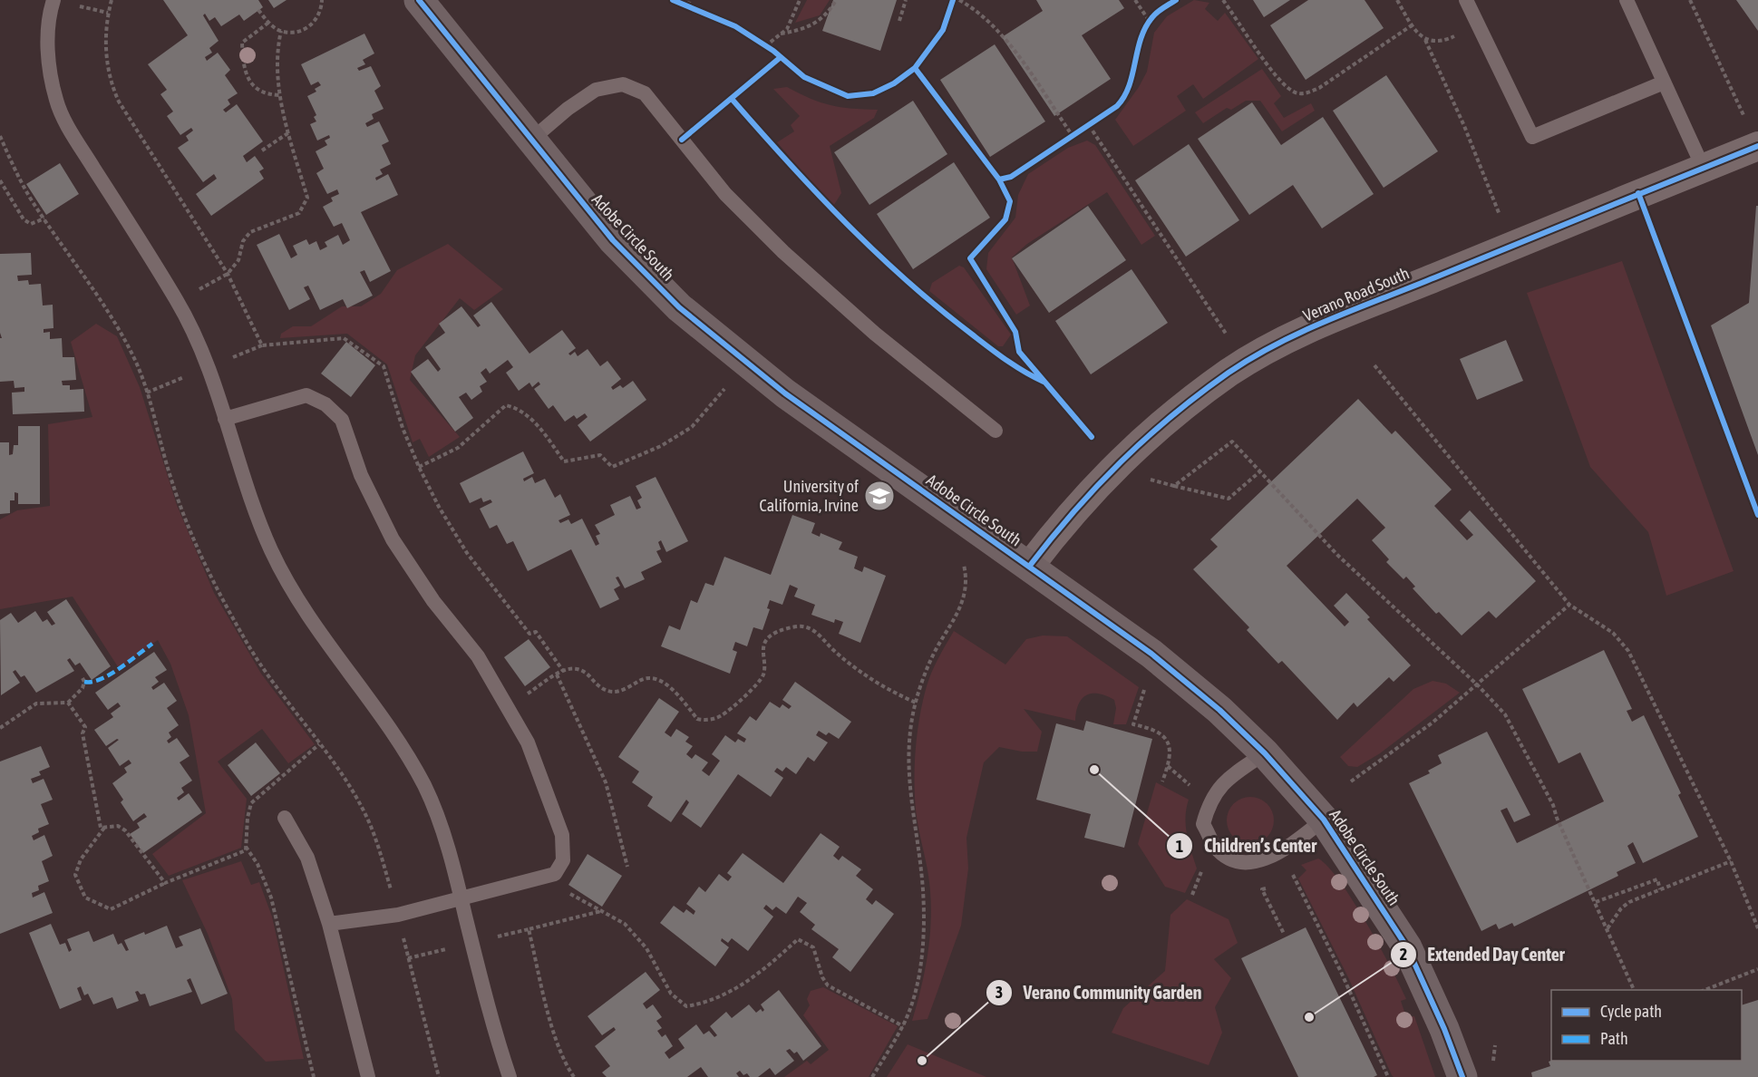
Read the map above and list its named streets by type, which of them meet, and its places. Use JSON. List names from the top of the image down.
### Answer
{
  "streets": {
    "street": ["Adobe Circle South", "Verano Road South"]
  },
  "crossings": [
    ["Adobe Circle South", "Verano Road South"]
  ],
  "places": {
    "school or university": ["University of California, Irvine"],
    "other": ["Children’s Center", "Extended Day Center", "Verano Community Garden"]
  },
  "legend": ["Cycle path", "Path"]
}
